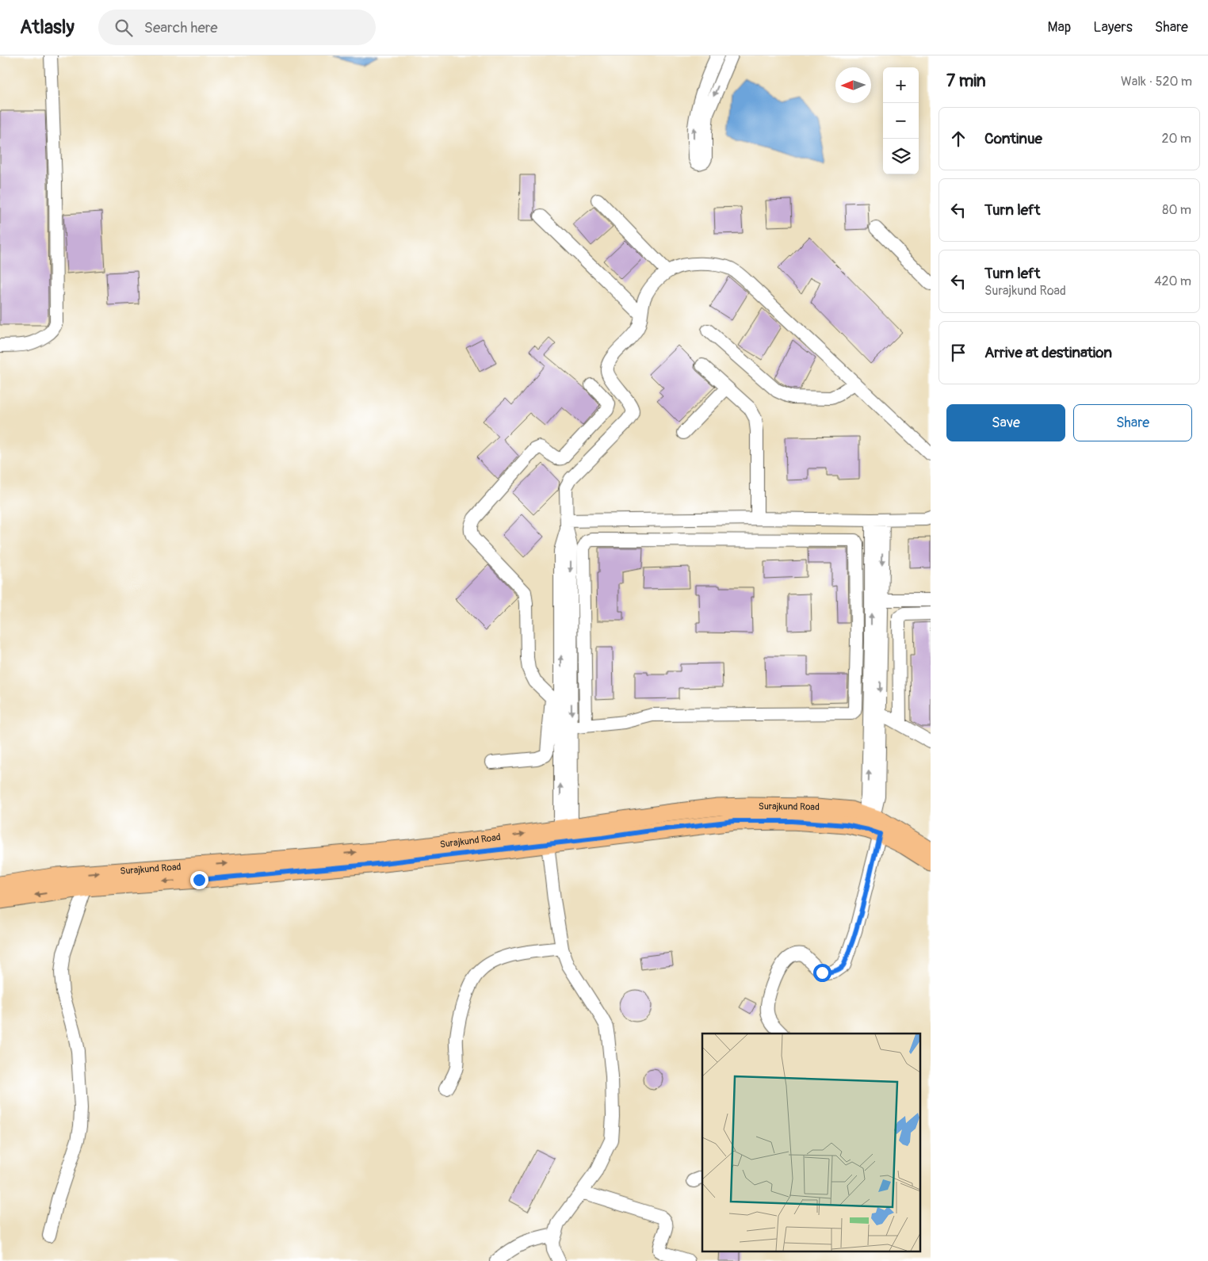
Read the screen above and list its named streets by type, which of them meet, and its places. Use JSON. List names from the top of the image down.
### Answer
{
  "streets": {
    "main road": ["Surajkund Road"]
  },
  "north": "left",
  "page": {
    "header": "Atlasly",
    "search": "Search here",
    "nav": ["Map", "Layers", "Share"],
    "heading": ["7 min", "Walk · 520 m"],
    "map_buttons": ["+", "−"],
    "list": [
      ["Continue", "20 m"],
      ["Turn left", "80 m"],
      ["Turn left", "Surajkund Road", "420 m"],
      "Arrive at destination"
    ],
    "buttons": ["Save", "Share"]
  }
}
